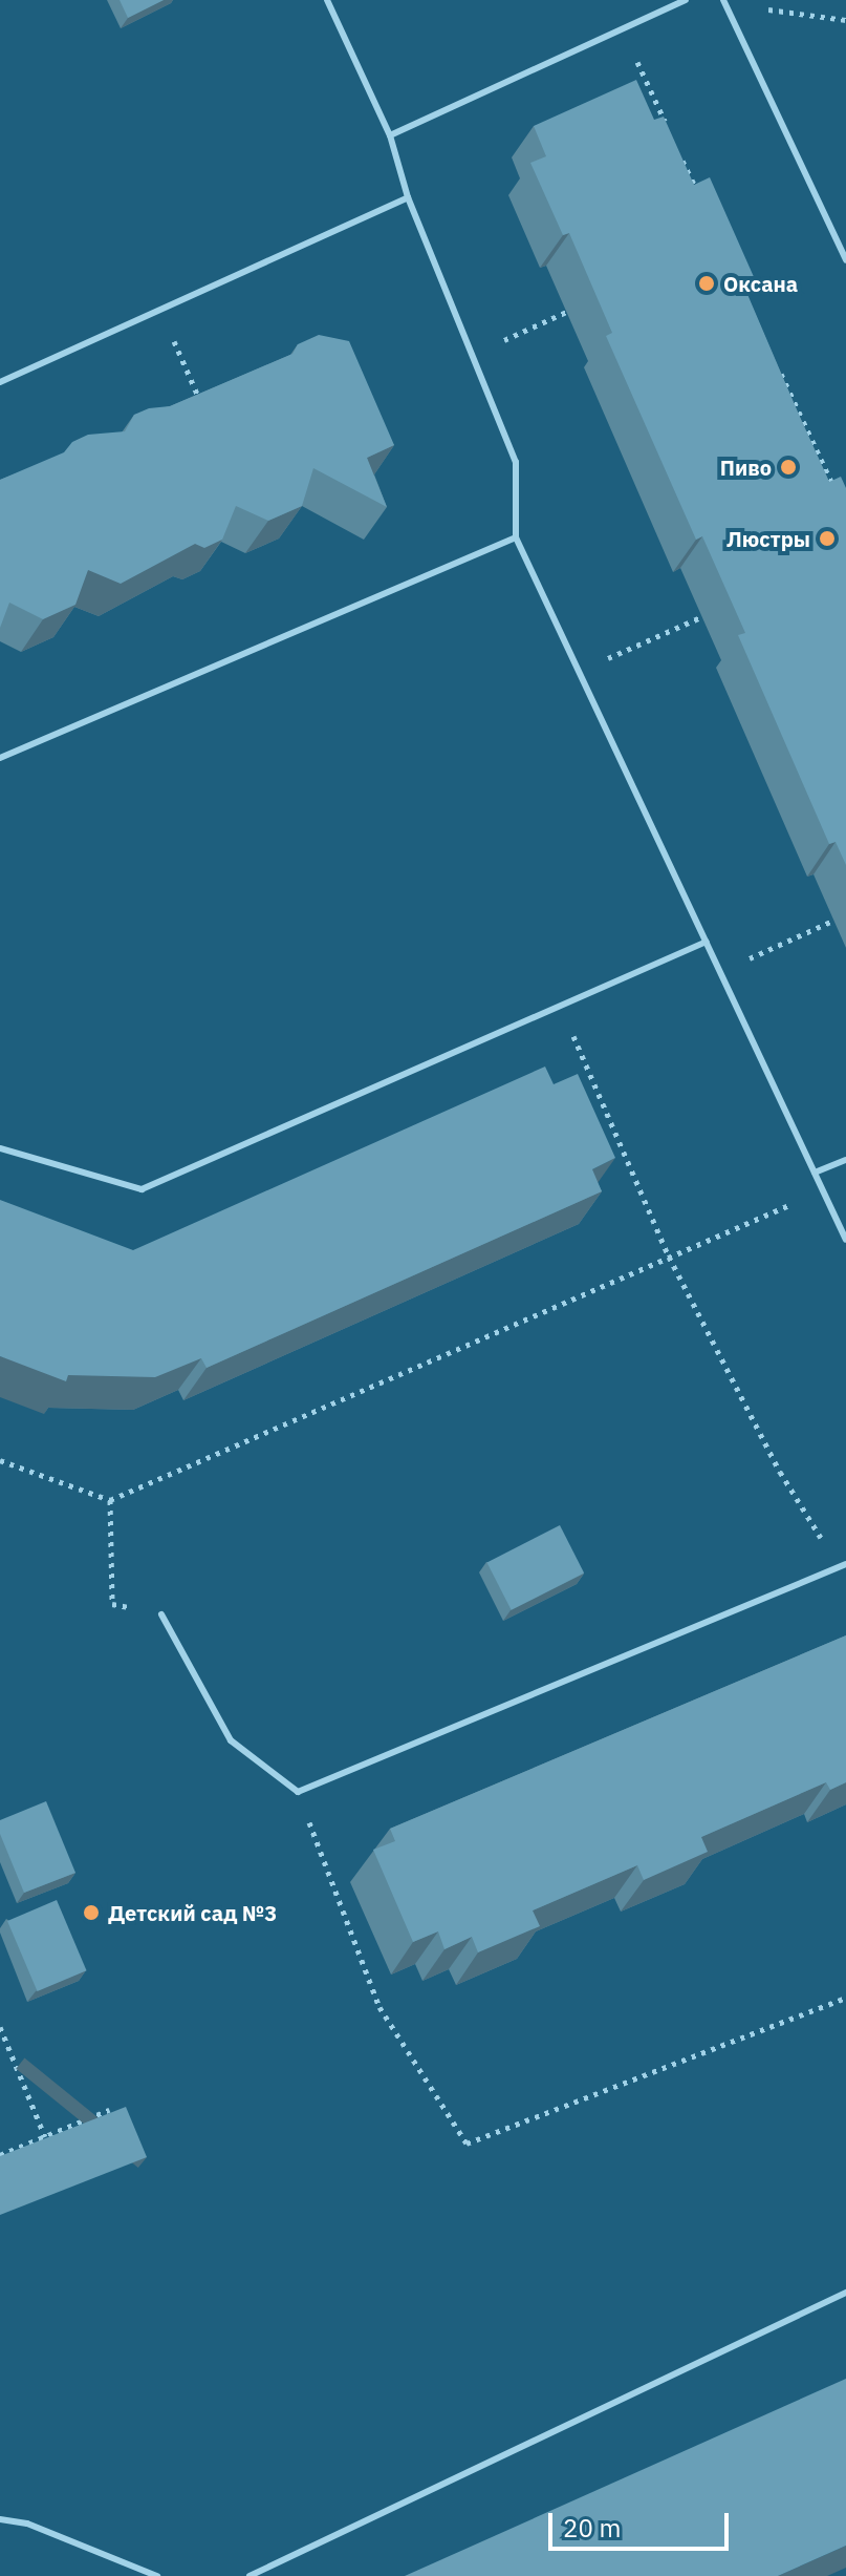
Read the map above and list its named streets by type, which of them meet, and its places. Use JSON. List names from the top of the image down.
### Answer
{
  "places": [
    "Оксана",
    "Пиво",
    "Люстры",
    "Детский сад №3"
  ],
  "scale_bar": "20 m"
}
